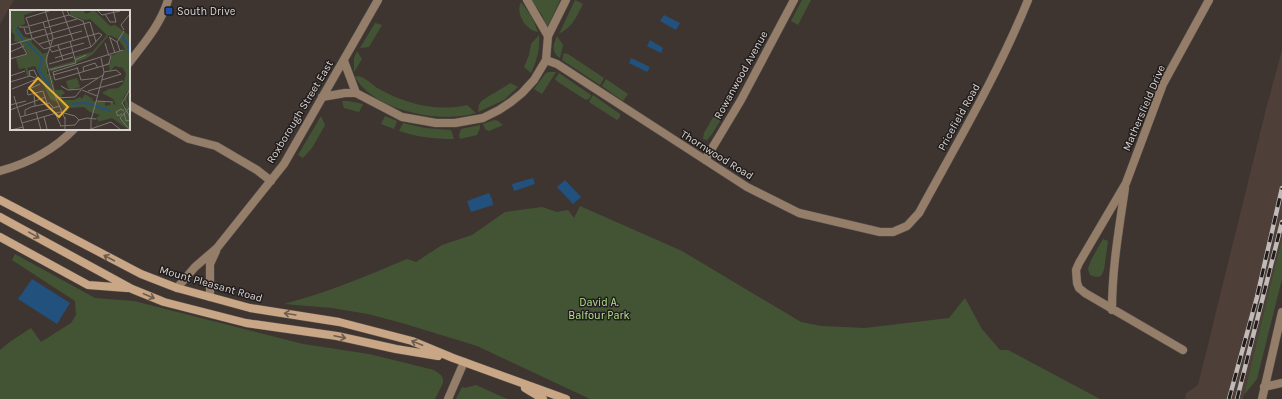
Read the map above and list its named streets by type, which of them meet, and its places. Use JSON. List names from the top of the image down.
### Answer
{
  "streets": {
    "main road": ["Mount Pleasant Road"],
    "street": [
      "Rowanwood Avenue",
      "Mathersfield Drive",
      "Roxborough Street East",
      "Pricefield Road",
      "Thornwood Road"
    ]
  },
  "crossings": [
    ["Rowanwood Avenue", "Thornwood Road"],
    ["Roxborough Street East", "Mount Pleasant Road"],
    ["Pricefield Road", "Thornwood Road"]
  ],
  "parks": ["David A. Balfour Park"],
  "places": {
    "transit": ["South Drive"]
  }
}
